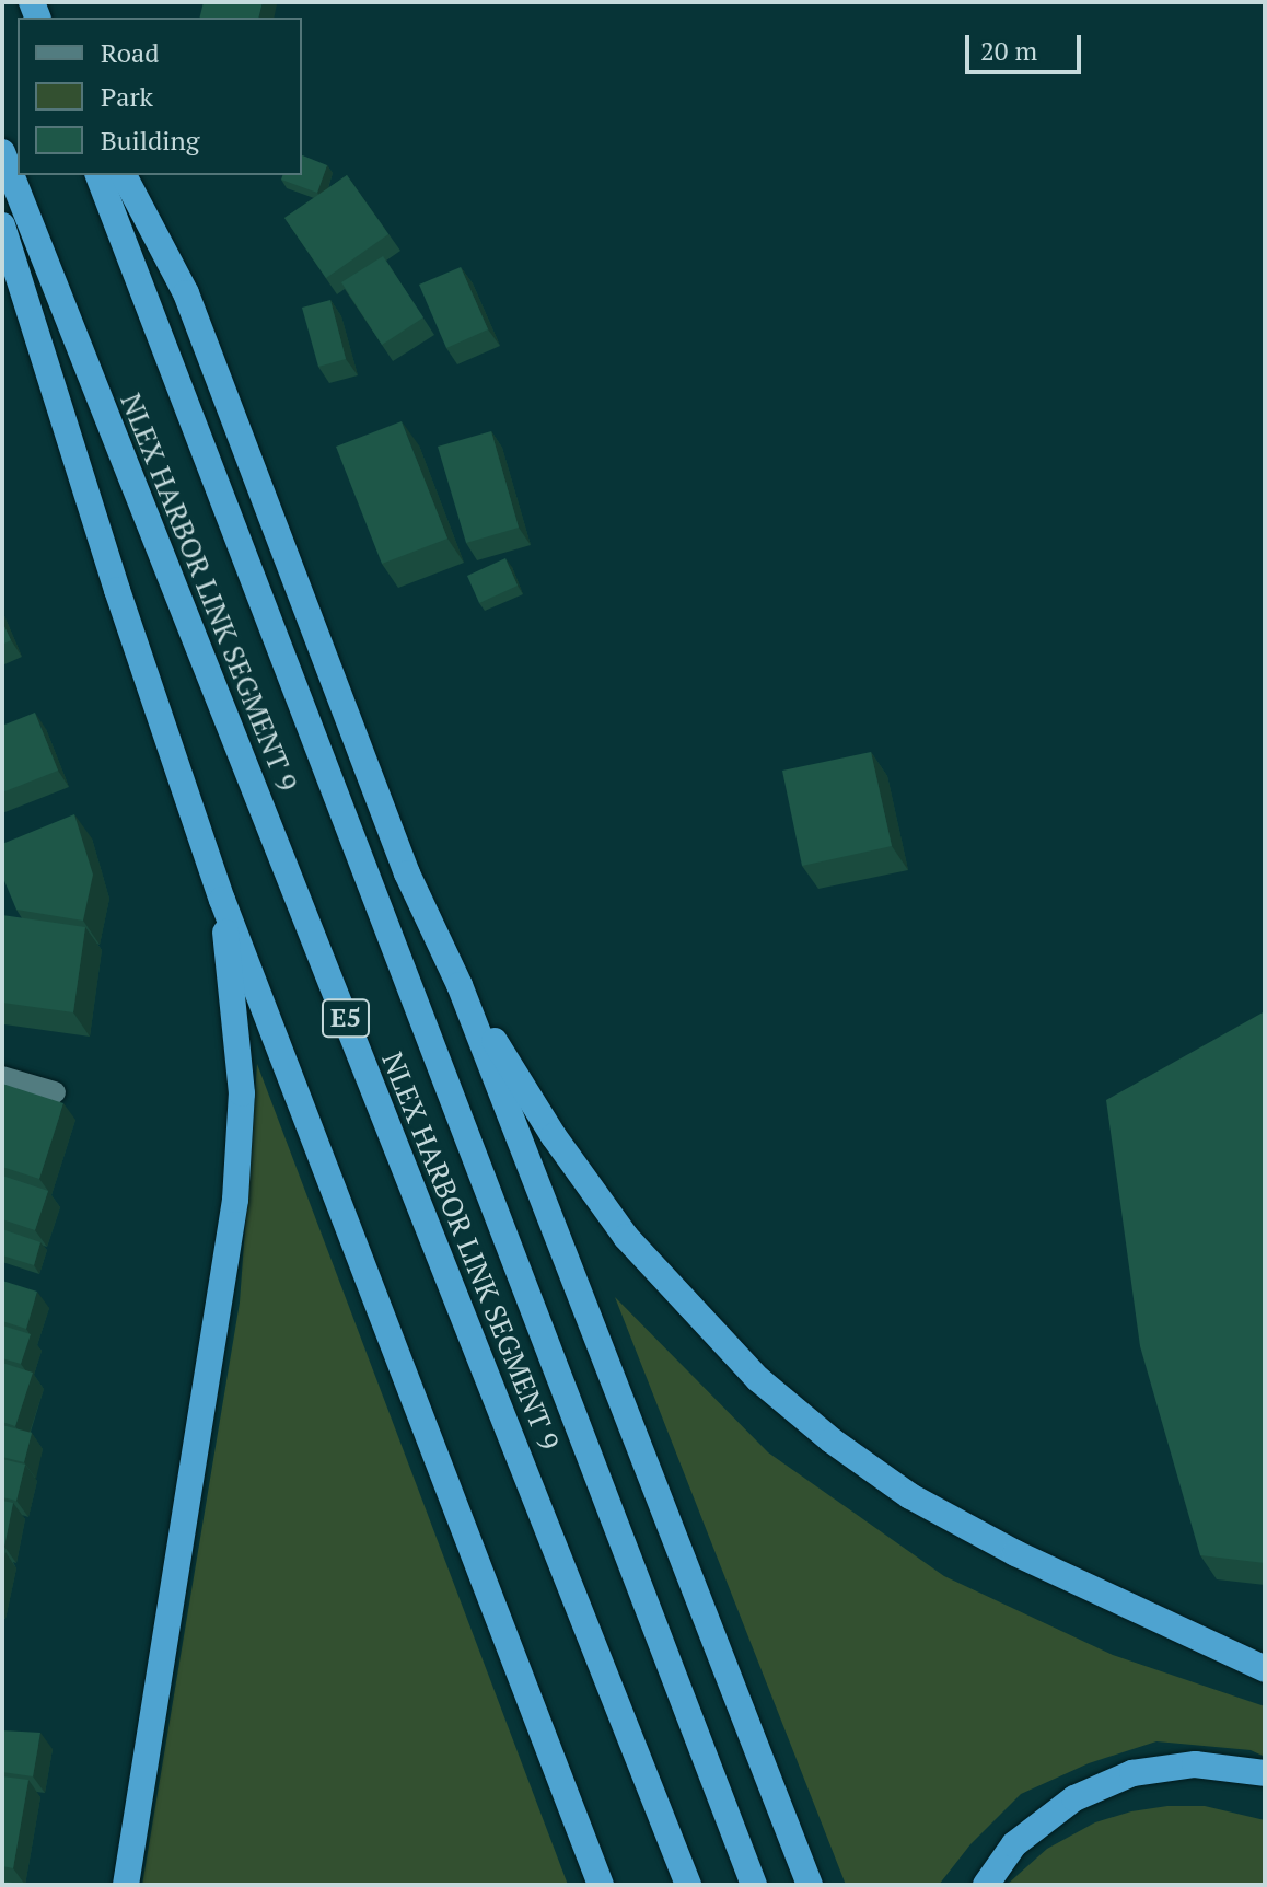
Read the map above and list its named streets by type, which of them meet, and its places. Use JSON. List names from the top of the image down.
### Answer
{
  "streets": {
    "highway": ["NLEX HARBOR LINK SEGMENT 9", "E5"]
  },
  "legend": ["Road", "Park", "Building"],
  "scale_bar": "20 m"
}
